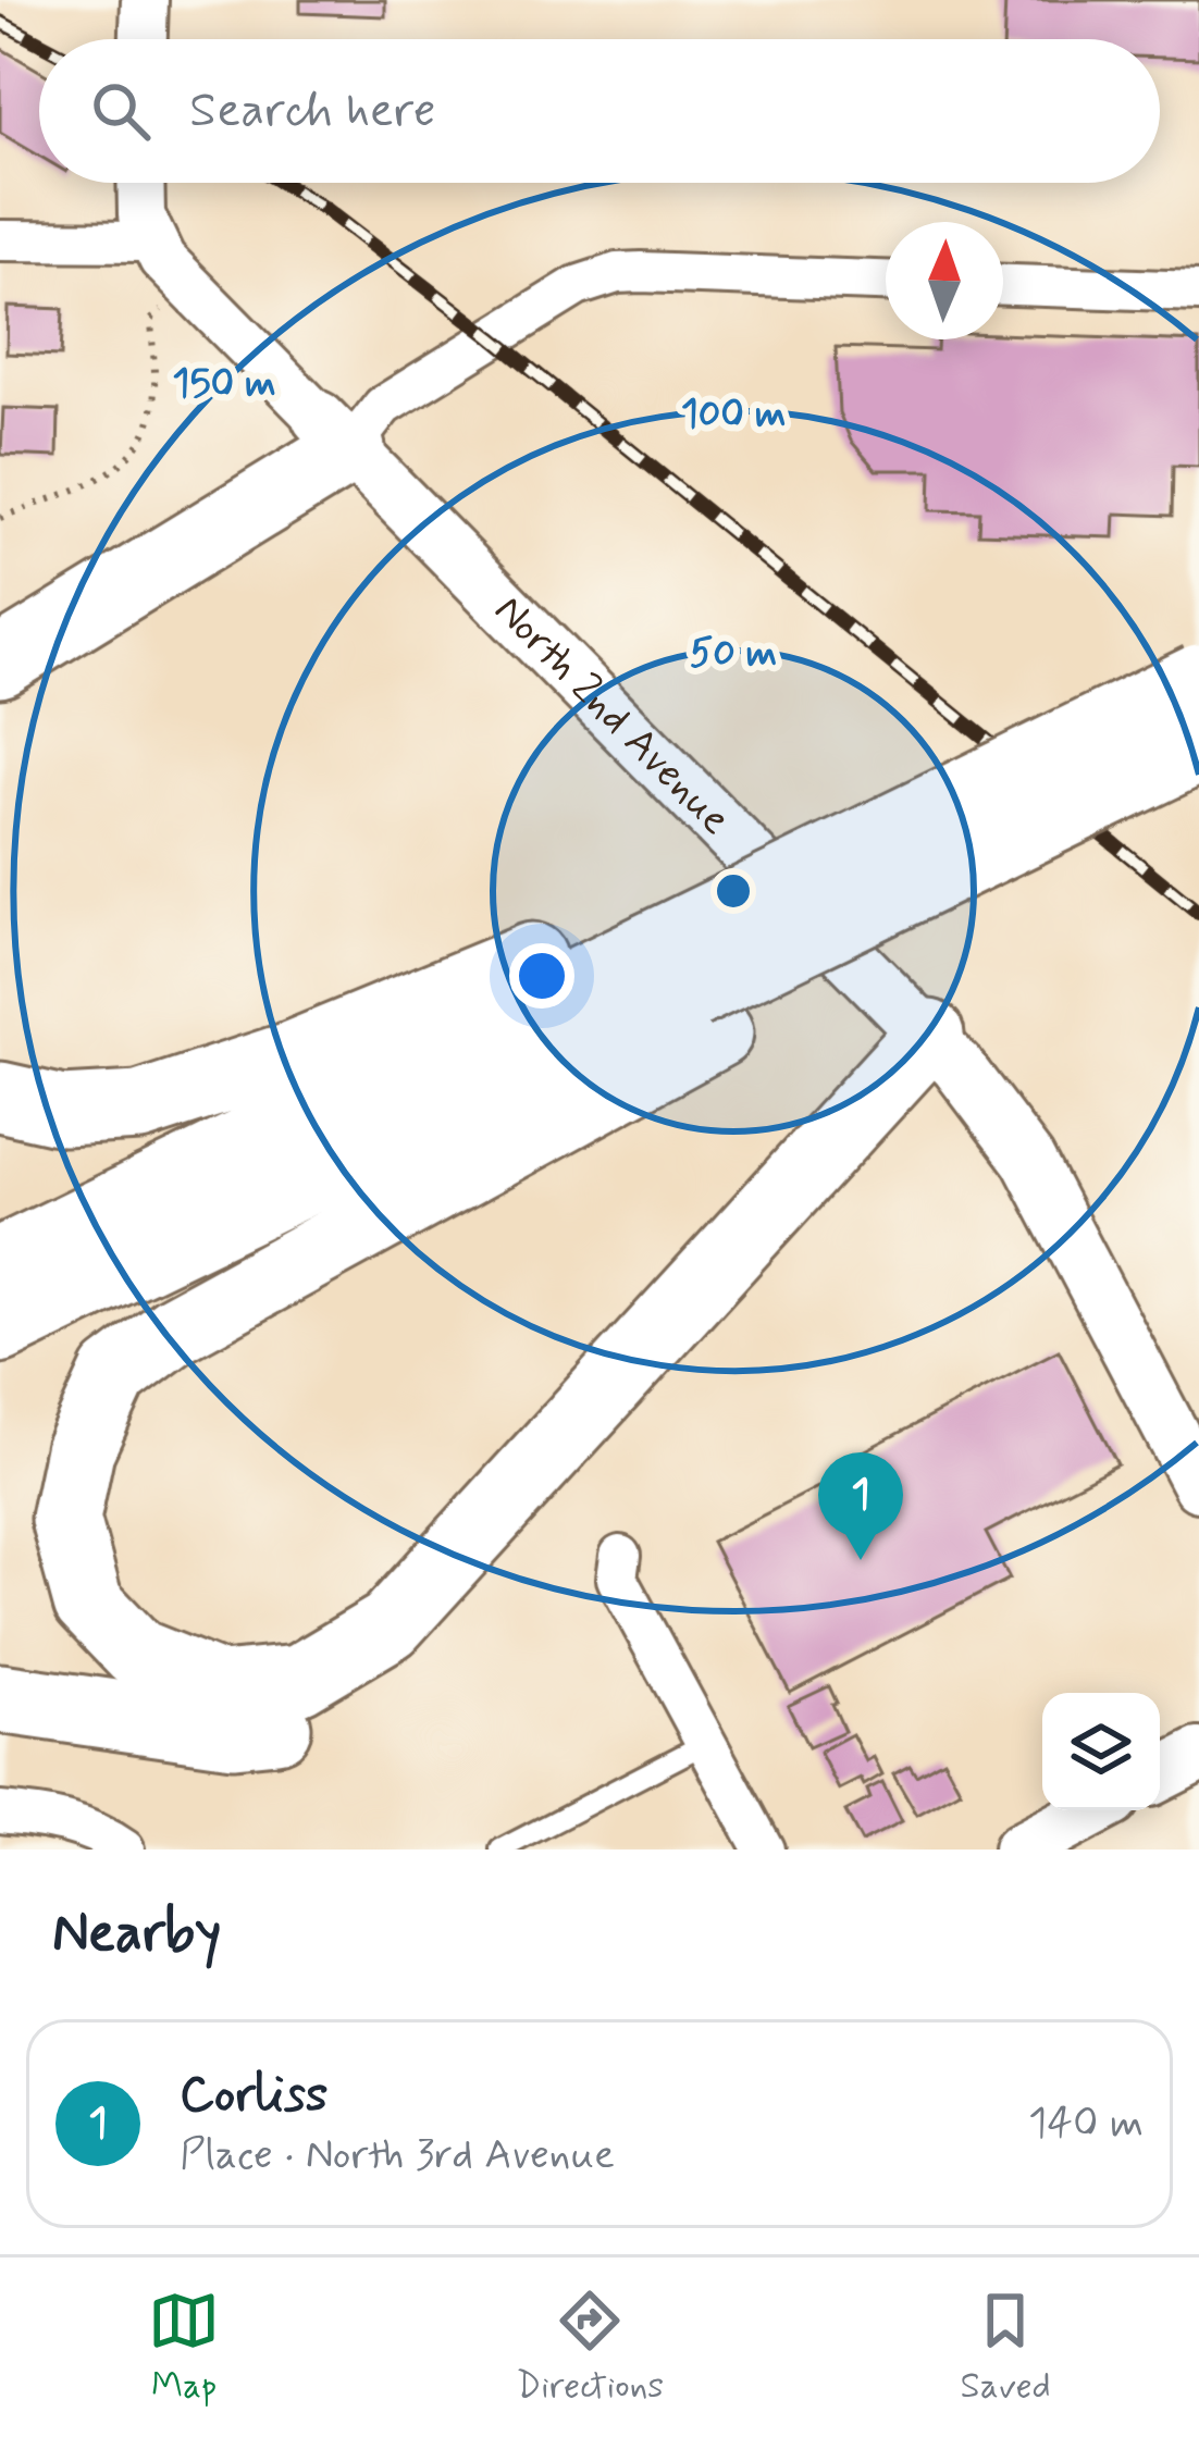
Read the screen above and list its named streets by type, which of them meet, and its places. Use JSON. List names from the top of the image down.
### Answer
{
  "streets": {
    "main road": ["North 2nd Avenue"]
  },
  "north": "top",
  "page": {
    "search": "Search here",
    "pins": "1",
    "heading": "Nearby",
    "list": [
      {
        "mark": "1",
        "name": "Corliss",
        "note": "Place · North 3rd Avenue",
        "value": "140 m"
      }
    ],
    "nav": ["Map", "Directions", "Saved"]
  },
  "rings": ["150 m", "100 m", "50 m"]
}
